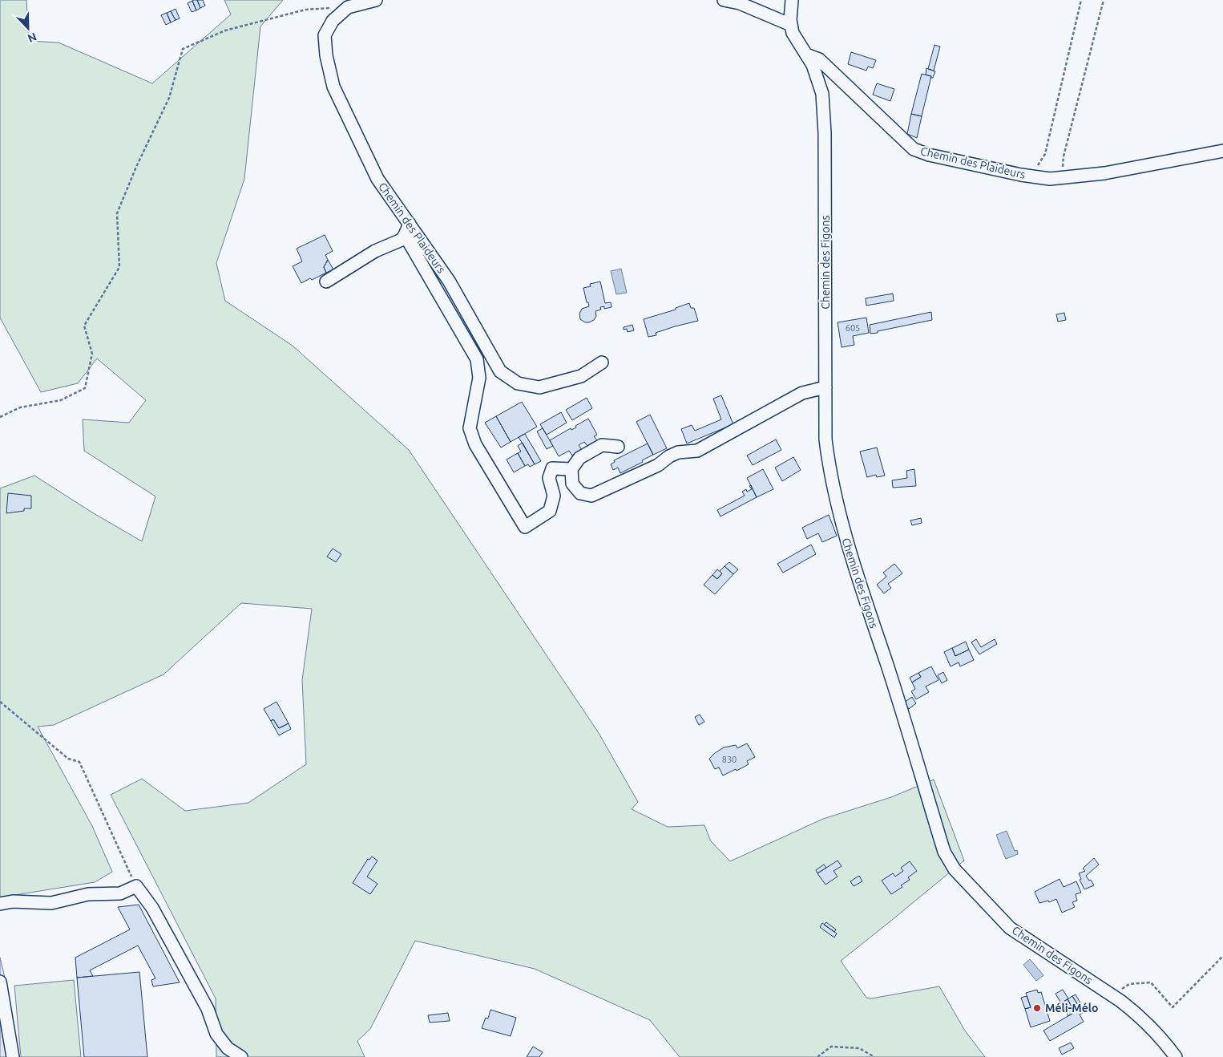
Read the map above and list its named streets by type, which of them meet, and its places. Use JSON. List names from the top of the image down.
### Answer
{
  "streets": {
    "street": ["Chemin des Plaideurs", "Chemin des Figons"]
  },
  "crossings": [
    ["Chemin des Plaideurs", "Chemin des Figons"]
  ],
  "places": ["Méli-Mélo"],
  "house_numbers": ["605", "830"],
  "north": "bottom right"
}
